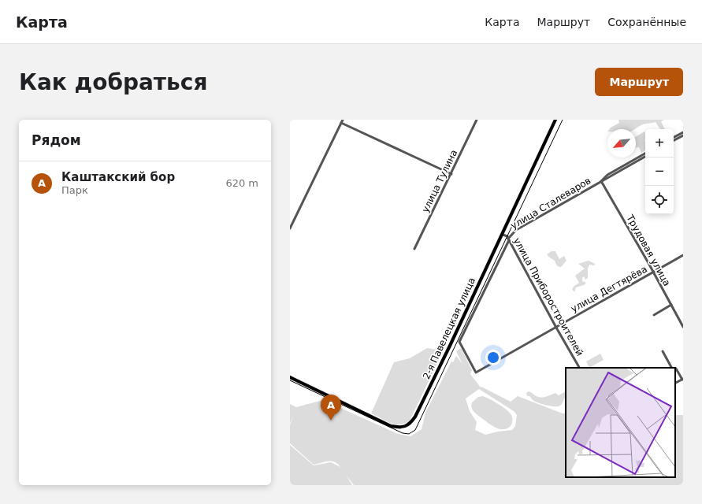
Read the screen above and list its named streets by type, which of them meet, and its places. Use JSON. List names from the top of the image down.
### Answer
{
  "streets": {
    "main road": ["2-я Павелецкая улица"],
    "street": [
      "улица Тулина",
      "улица Сталеваров",
      "Трудовая улица",
      "улица Дегтярёва",
      "улица Приборостроителей"
    ]
  },
  "crossings": [
    ["улица Сталеваров", "Трудовая улица"],
    ["улица Сталеваров", "улица Дегтярёва"],
    ["улица Сталеваров", "улица Приборостроителей"],
    ["Трудовая улица", "улица Дегтярёва"],
    ["улица Дегтярёва", "улица Приборостроителей"],
    ["улица Приборостроителей", "2-я Павелецкая улица"]
  ],
  "north": "bottom left",
  "page": {
    "header": "Карта",
    "nav": ["Карта", "Маршрут", "Сохранённые"],
    "buttons": "Маршрут",
    "title": "Как добраться",
    "heading": "Рядом",
    "map_buttons": ["+", "−"],
    "list": [
      {
        "mark": "A",
        "name": "Каштакский бор",
        "note": "Парк",
        "value": "620 m"
      }
    ],
    "pins": "A"
  }
}
